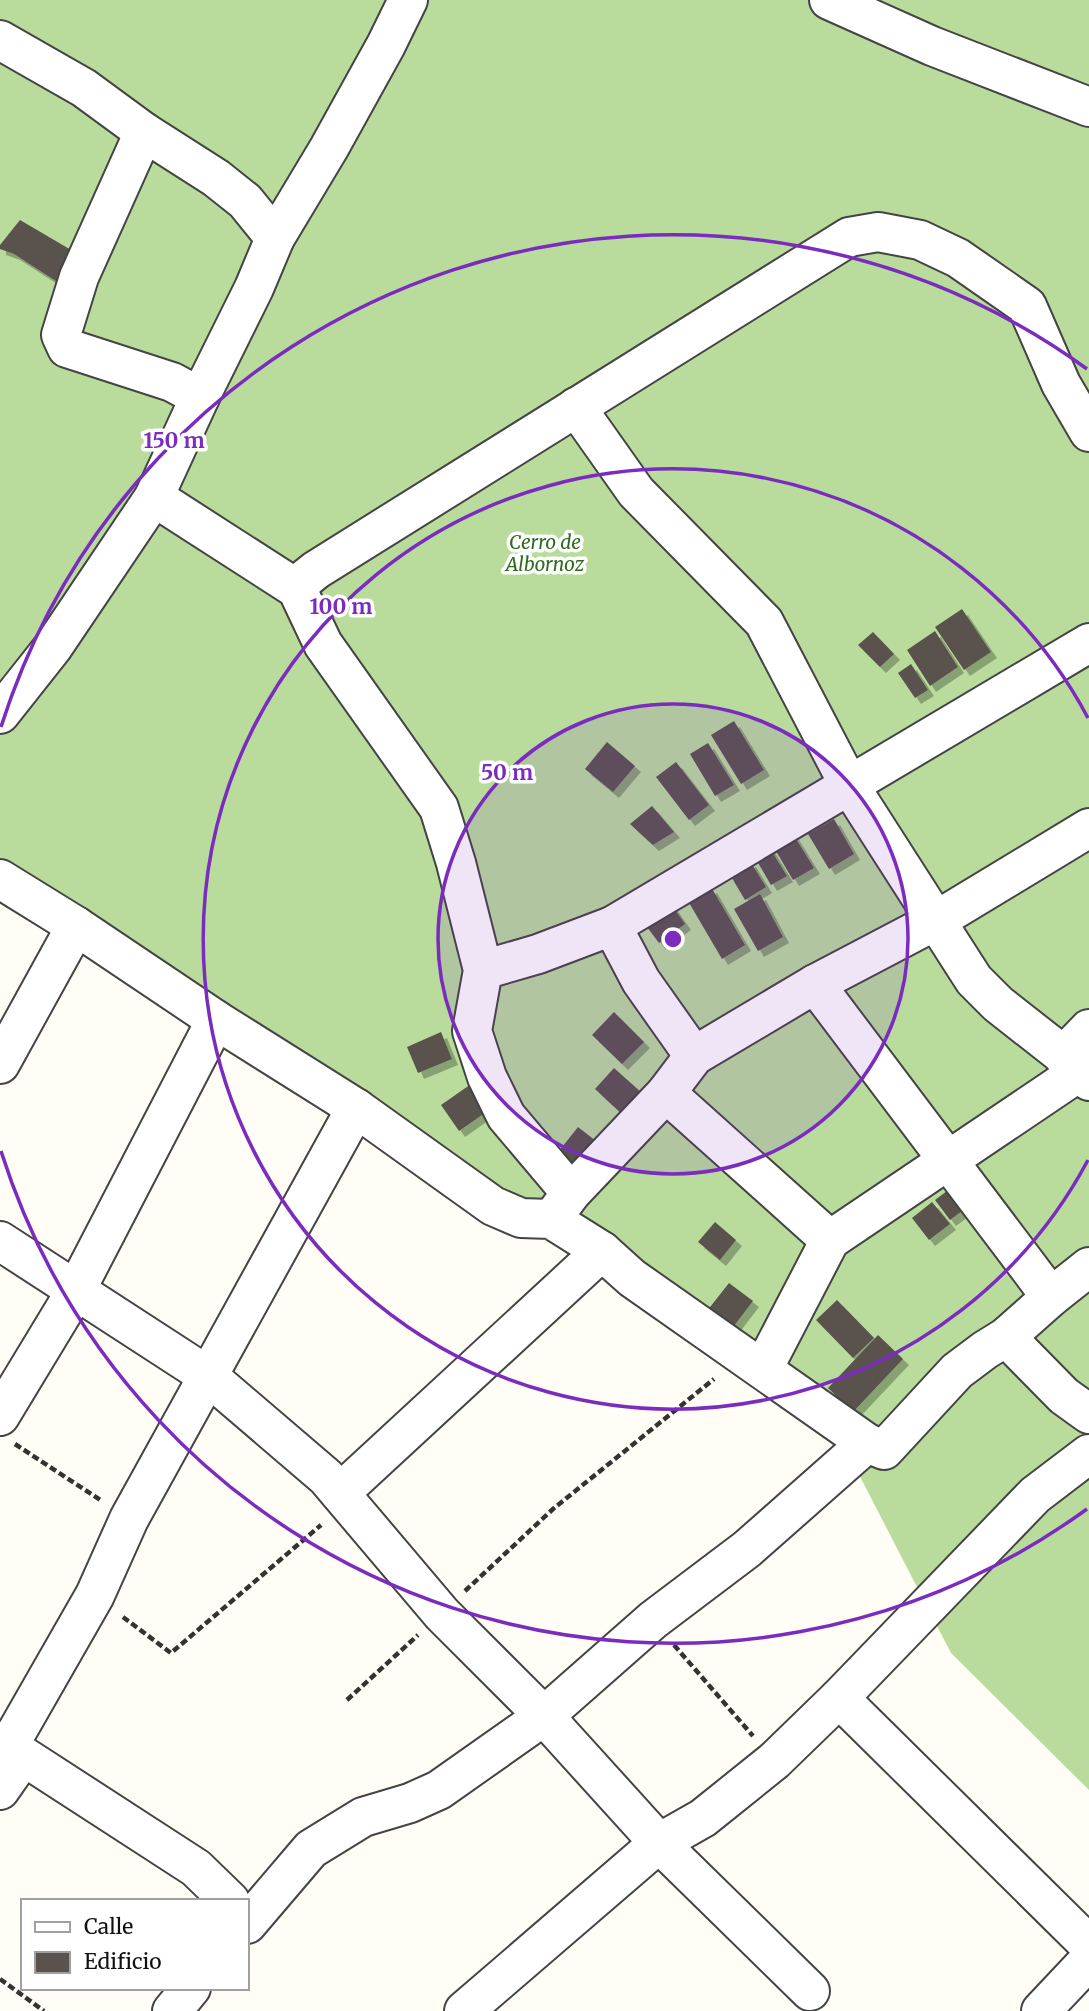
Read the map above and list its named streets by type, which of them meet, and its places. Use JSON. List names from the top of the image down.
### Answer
{
  "parks": ["Cerro de Albornoz"],
  "legend": ["Calle", "Edificio"],
  "rings": ["150 m", "100 m", "50 m"]
}
